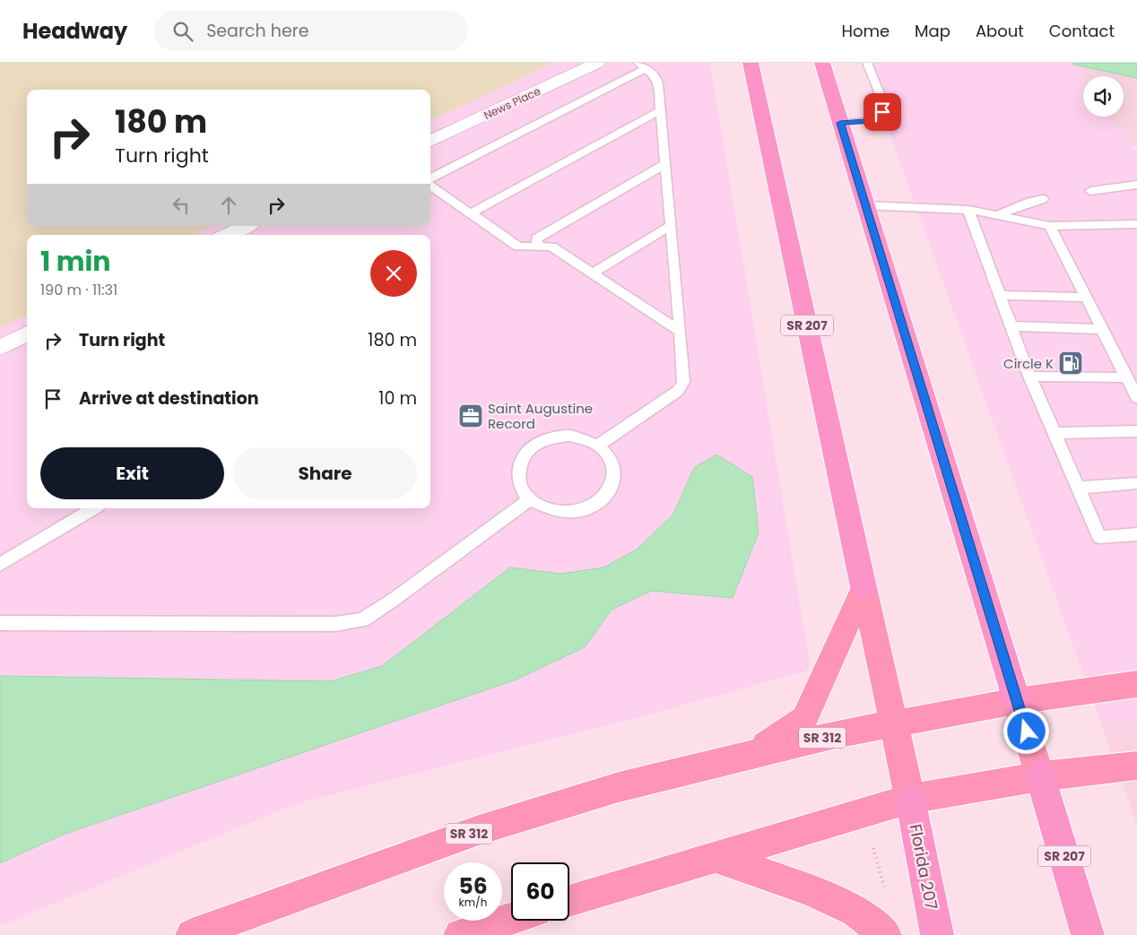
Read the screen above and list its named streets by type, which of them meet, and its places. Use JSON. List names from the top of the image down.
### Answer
{
  "streets": {
    "highway": ["SR 207", "Florida 207"],
    "main road": ["SR 312"],
    "street": ["News Place"]
  },
  "crossings": [
    ["SR 207", "SR 312"],
    ["SR 207", "Florida 207"]
  ],
  "places": {
    "fuel station": ["Circle K"],
    "office": ["Saint Augustine Record"]
  },
  "page": {
    "header": "Headway",
    "search": "Search here",
    "nav": [
      "Home",
      "Map",
      "About",
      "Contact"
    ],
    "turn": ["180 m", "Turn right"],
    "heading": ["1 min", "190 m · 11:31"],
    "list": [
      {
        "name": "Turn right",
        "value": "180 m"
      },
      {
        "name": "Arrive at destination",
        "value": "10 m"
      }
    ],
    "buttons": ["Exit", "Share"],
    "speed": "56 km/h",
    "limit": "60"
  }
}
